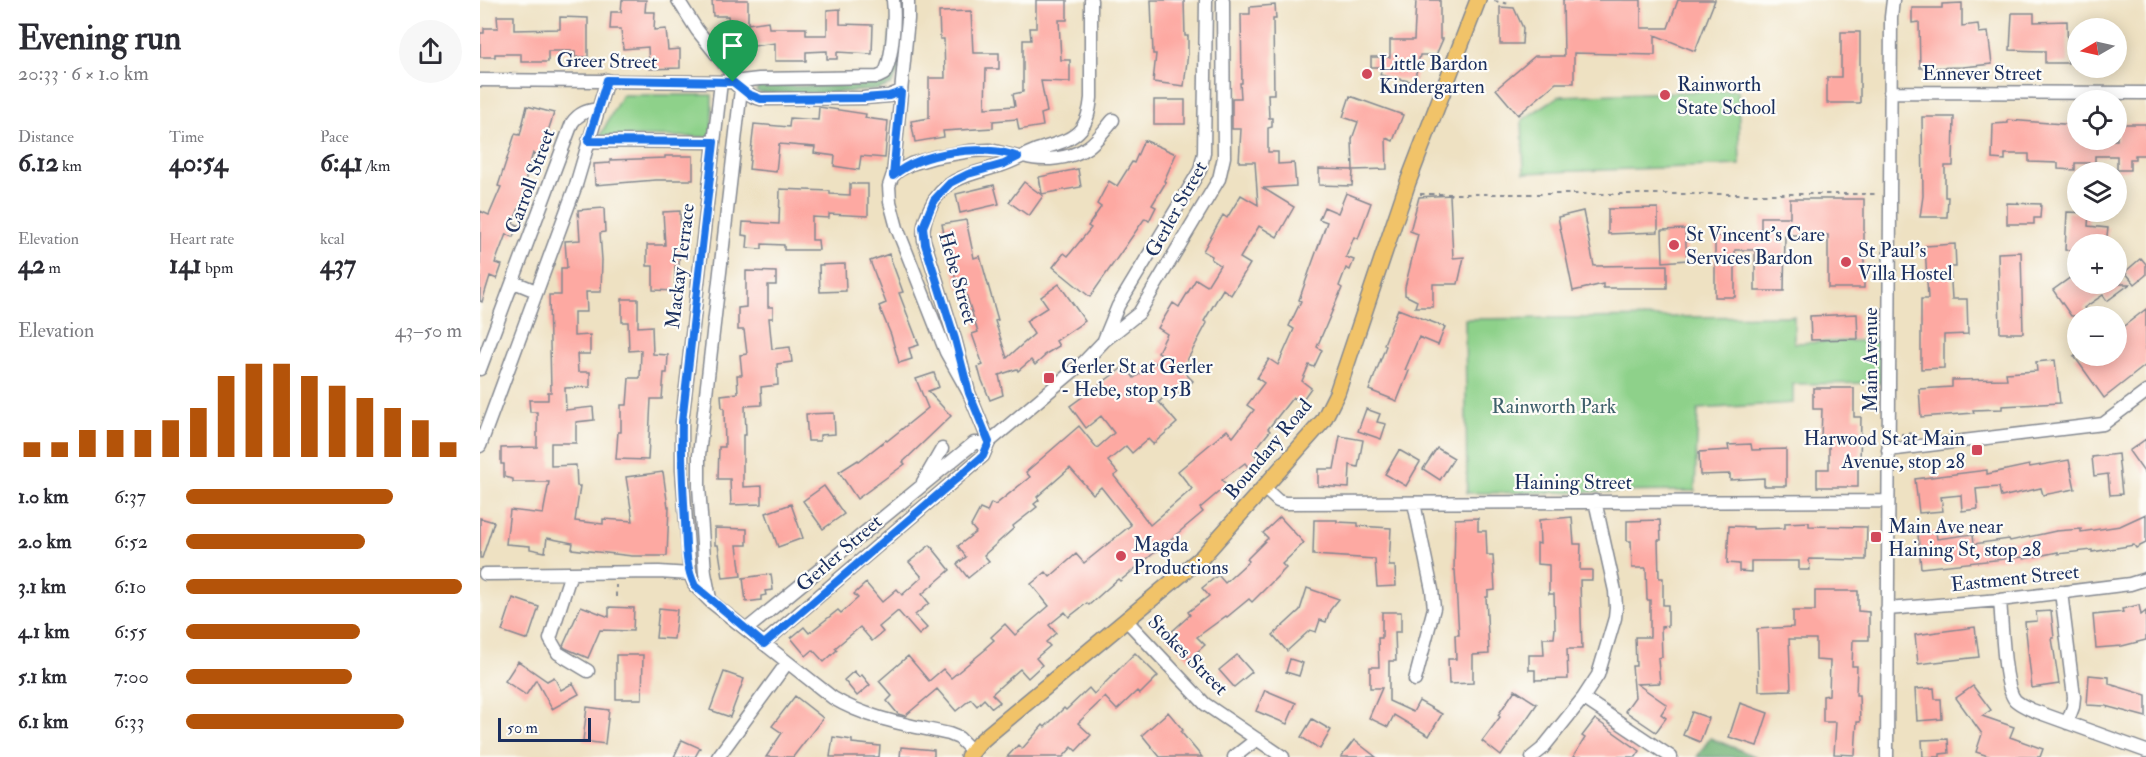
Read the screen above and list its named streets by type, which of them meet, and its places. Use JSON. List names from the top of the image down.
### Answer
{
  "streets": {
    "main road": ["Boundary Road"],
    "street": [
      "Greer Street",
      "Ennever Street",
      "Carroll Street",
      "Gerler Street",
      "Mackay Terrace",
      "Hebe Street",
      "Main Avenue",
      "Haining Street",
      "Eastment Street",
      "Stokes Street"
    ]
  },
  "crossings": [
    ["Greer Street", "Mackay Terrace"],
    ["Ennever Street", "Main Avenue"],
    ["Gerler Street", "Mackay Terrace"],
    ["Gerler Street", "Hebe Street"],
    ["Mackay Terrace", "Boundary Road"],
    ["Main Avenue", "Haining Street"],
    ["Main Avenue", "Eastment Street"],
    ["Boundary Road", "Haining Street"],
    ["Boundary Road", "Stokes Street"]
  ],
  "parks": ["Rainworth Park"],
  "places": {
    "other": [
      "Little Bardon Kindergarten",
      "Rainworth State School",
      "St Vincent's Care Services Bardon",
      "St Paul's Villa Hostel",
      "Magda Productions"
    ],
    "transit": ["Gerler St at Gerler - Hebe, stop 15B", "Harwood St at Main Avenue, stop 28", "Main Ave near Haining St, stop 28"]
  },
  "scale_bar": "50 m",
  "north": "left",
  "page": {
    "heading": ["Evening run", "20:33 · 6 × 1.0 km"],
    "map_buttons": ["+", "−"],
    "stats": [
      ["Distance", "6.12 km"],
      ["Time", "40:54"],
      ["Pace", "6:41 /km"],
      ["Elevation", "42 m"],
      ["Heart rate", "141 bpm"],
      ["kcal", "437"]
    ],
    "chart": ["Elevation", "43–50 m"],
    "list": [
      {
        "name": "1.0 km",
        "note": "6:37"
      },
      {
        "name": "2.0 km",
        "note": "6:52"
      },
      {
        "name": "3.1 km",
        "note": "6:10"
      },
      {
        "name": "4.1 km",
        "note": "6:55"
      },
      {
        "name": "5.1 km",
        "note": "7:00"
      },
      {
        "name": "6.1 km",
        "note": "6:33"
      }
    ],
    "scale": "50 m"
  }
}
